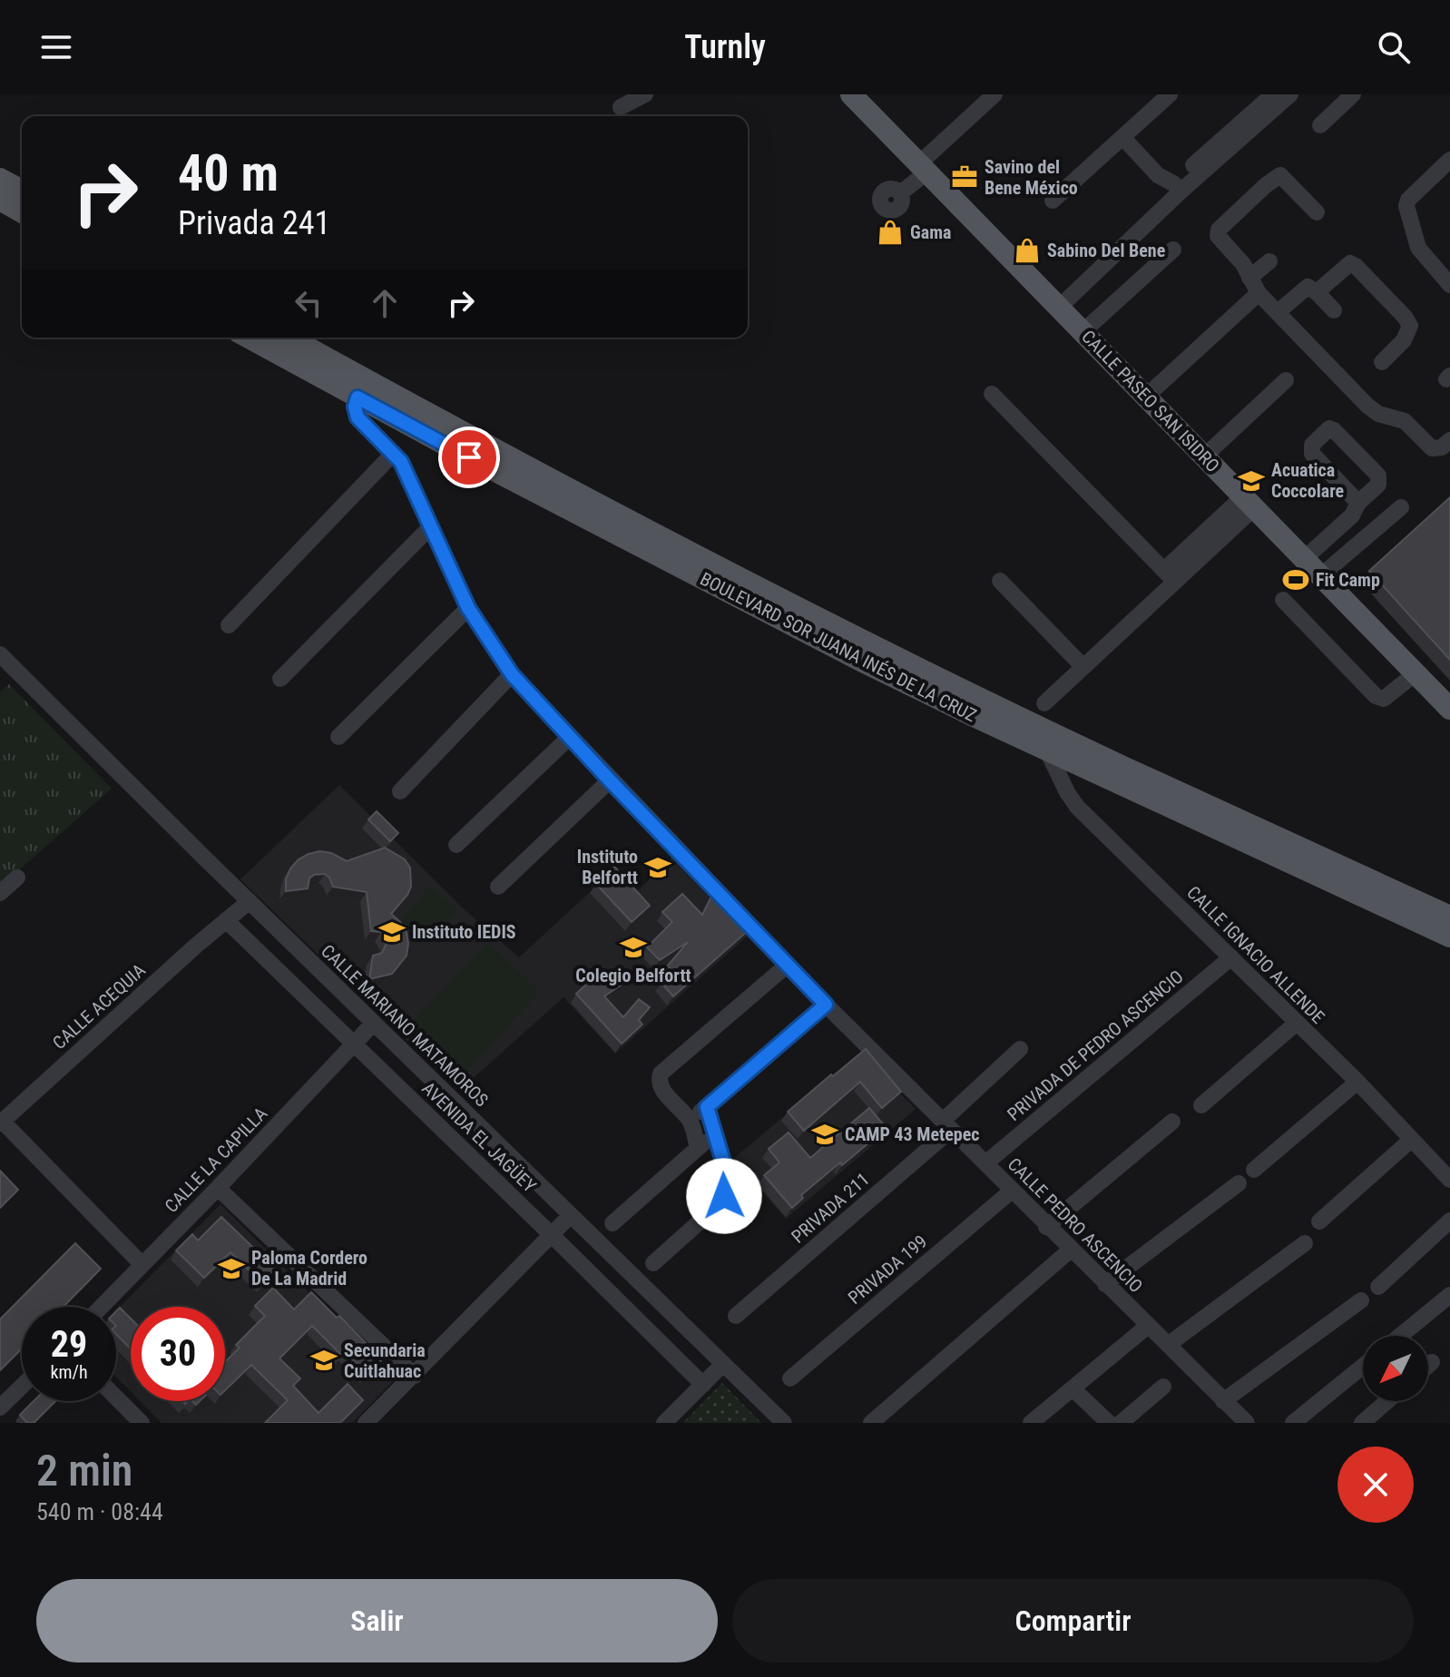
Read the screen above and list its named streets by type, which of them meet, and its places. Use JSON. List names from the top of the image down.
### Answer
{
  "streets": {
    "main road": ["CALLE PASEO SAN ISIDRO", "BOULEVARD SOR JUANA INÉS DE LA CRUZ"],
    "street": [
      "CALLE IGNACIO ALLENDE",
      "CALLE ACEQUIA",
      "CALLE MARIANO MATAMOROS",
      "PRIVADA DE PEDRO ASCENCIO",
      "AVENIDA EL JAGÜEY",
      "CALLE LA CAPILLA",
      "PRIVADA 211",
      "CALLE PEDRO ASCENCIO",
      "PRIVADA 199"
    ]
  },
  "crossings": [
    ["BOULEVARD SOR JUANA INÉS DE LA CRUZ", "CALLE IGNACIO ALLENDE"],
    ["BOULEVARD SOR JUANA INÉS DE LA CRUZ", "CALLE PEDRO ASCENCIO"],
    ["CALLE IGNACIO ALLENDE", "PRIVADA DE PEDRO ASCENCIO"],
    ["CALLE ACEQUIA", "CALLE MARIANO MATAMOROS"],
    ["CALLE ACEQUIA", "AVENIDA EL JAGÜEY"],
    ["CALLE MARIANO MATAMOROS", "CALLE LA CAPILLA"],
    ["PRIVADA DE PEDRO ASCENCIO", "CALLE PEDRO ASCENCIO"],
    ["AVENIDA EL JAGÜEY", "CALLE LA CAPILLA"],
    ["PRIVADA 211", "CALLE PEDRO ASCENCIO"],
    ["CALLE PEDRO ASCENCIO", "PRIVADA 199"]
  ],
  "places": {
    "office": ["Savino del Bene México"],
    "shop": ["Gama", "Sabino Del Bene"],
    "school or university": [
      "Acuatica Coccolare",
      "Instituto Belfortt",
      "Instituto IEDIS",
      "Colegio Belfortt",
      "CAMP 43 Metepec",
      "Paloma Cordero De La Madrid",
      "Secundaria Cuitlahuac"
    ],
    "sports": ["Fit Camp"]
  },
  "north": "bottom left",
  "page": {
    "header": "Turnly",
    "turn": ["40 m", "Privada 241"],
    "speed": "29 km/h",
    "limit": "30",
    "heading": ["2 min", "540 m · 08:44"],
    "buttons": ["Salir", "Compartir"]
  }
}
